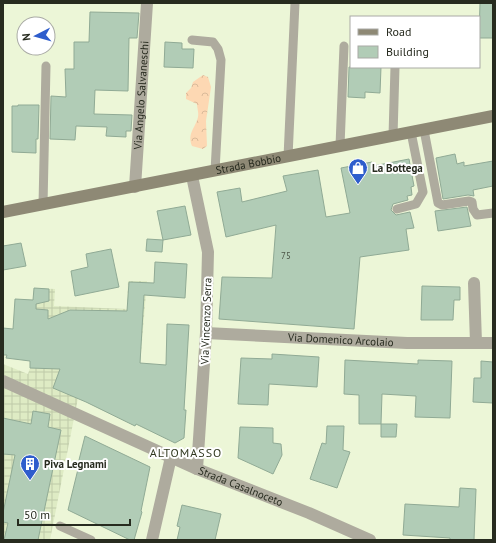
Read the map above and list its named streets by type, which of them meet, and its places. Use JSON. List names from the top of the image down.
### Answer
{
  "streets": {
    "main road": ["Strada Bobbio"],
    "street": [
      "Via Angelo Salvaneschi",
      "Via Vincenzo Serra",
      "Via Domenico Arcolaio",
      "Strada Casalnoceto"
    ]
  },
  "crossings": [
    ["Via Angelo Salvaneschi", "Strada Bobbio"],
    ["Strada Bobbio", "Via Vincenzo Serra"],
    ["Via Vincenzo Serra", "Via Domenico Arcolaio"],
    ["Via Vincenzo Serra", "Strada Casalnoceto"]
  ],
  "districts": ["ALTOMASSO"],
  "places": {
    "shop": ["La Bottega"],
    "building": ["Piva Legnami"]
  },
  "house_numbers": ["75"],
  "legend": ["Road", "Building"],
  "scale_bar": "50 m",
  "north": "left"
}
